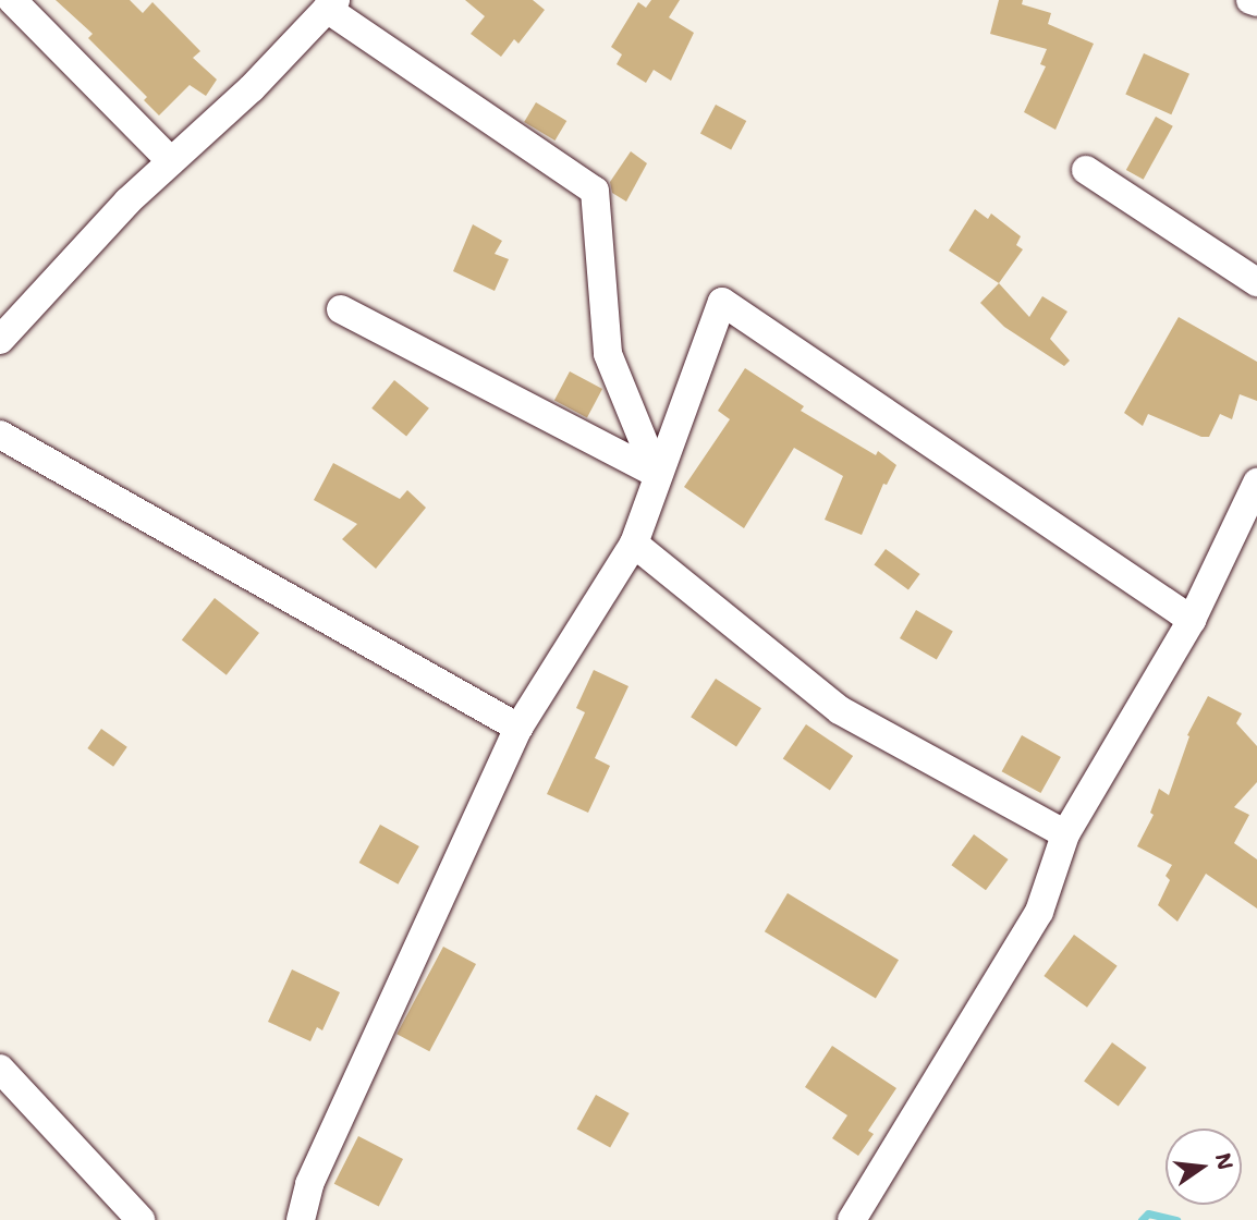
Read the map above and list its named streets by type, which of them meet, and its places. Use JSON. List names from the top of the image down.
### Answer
{
  "north": "right"
}
